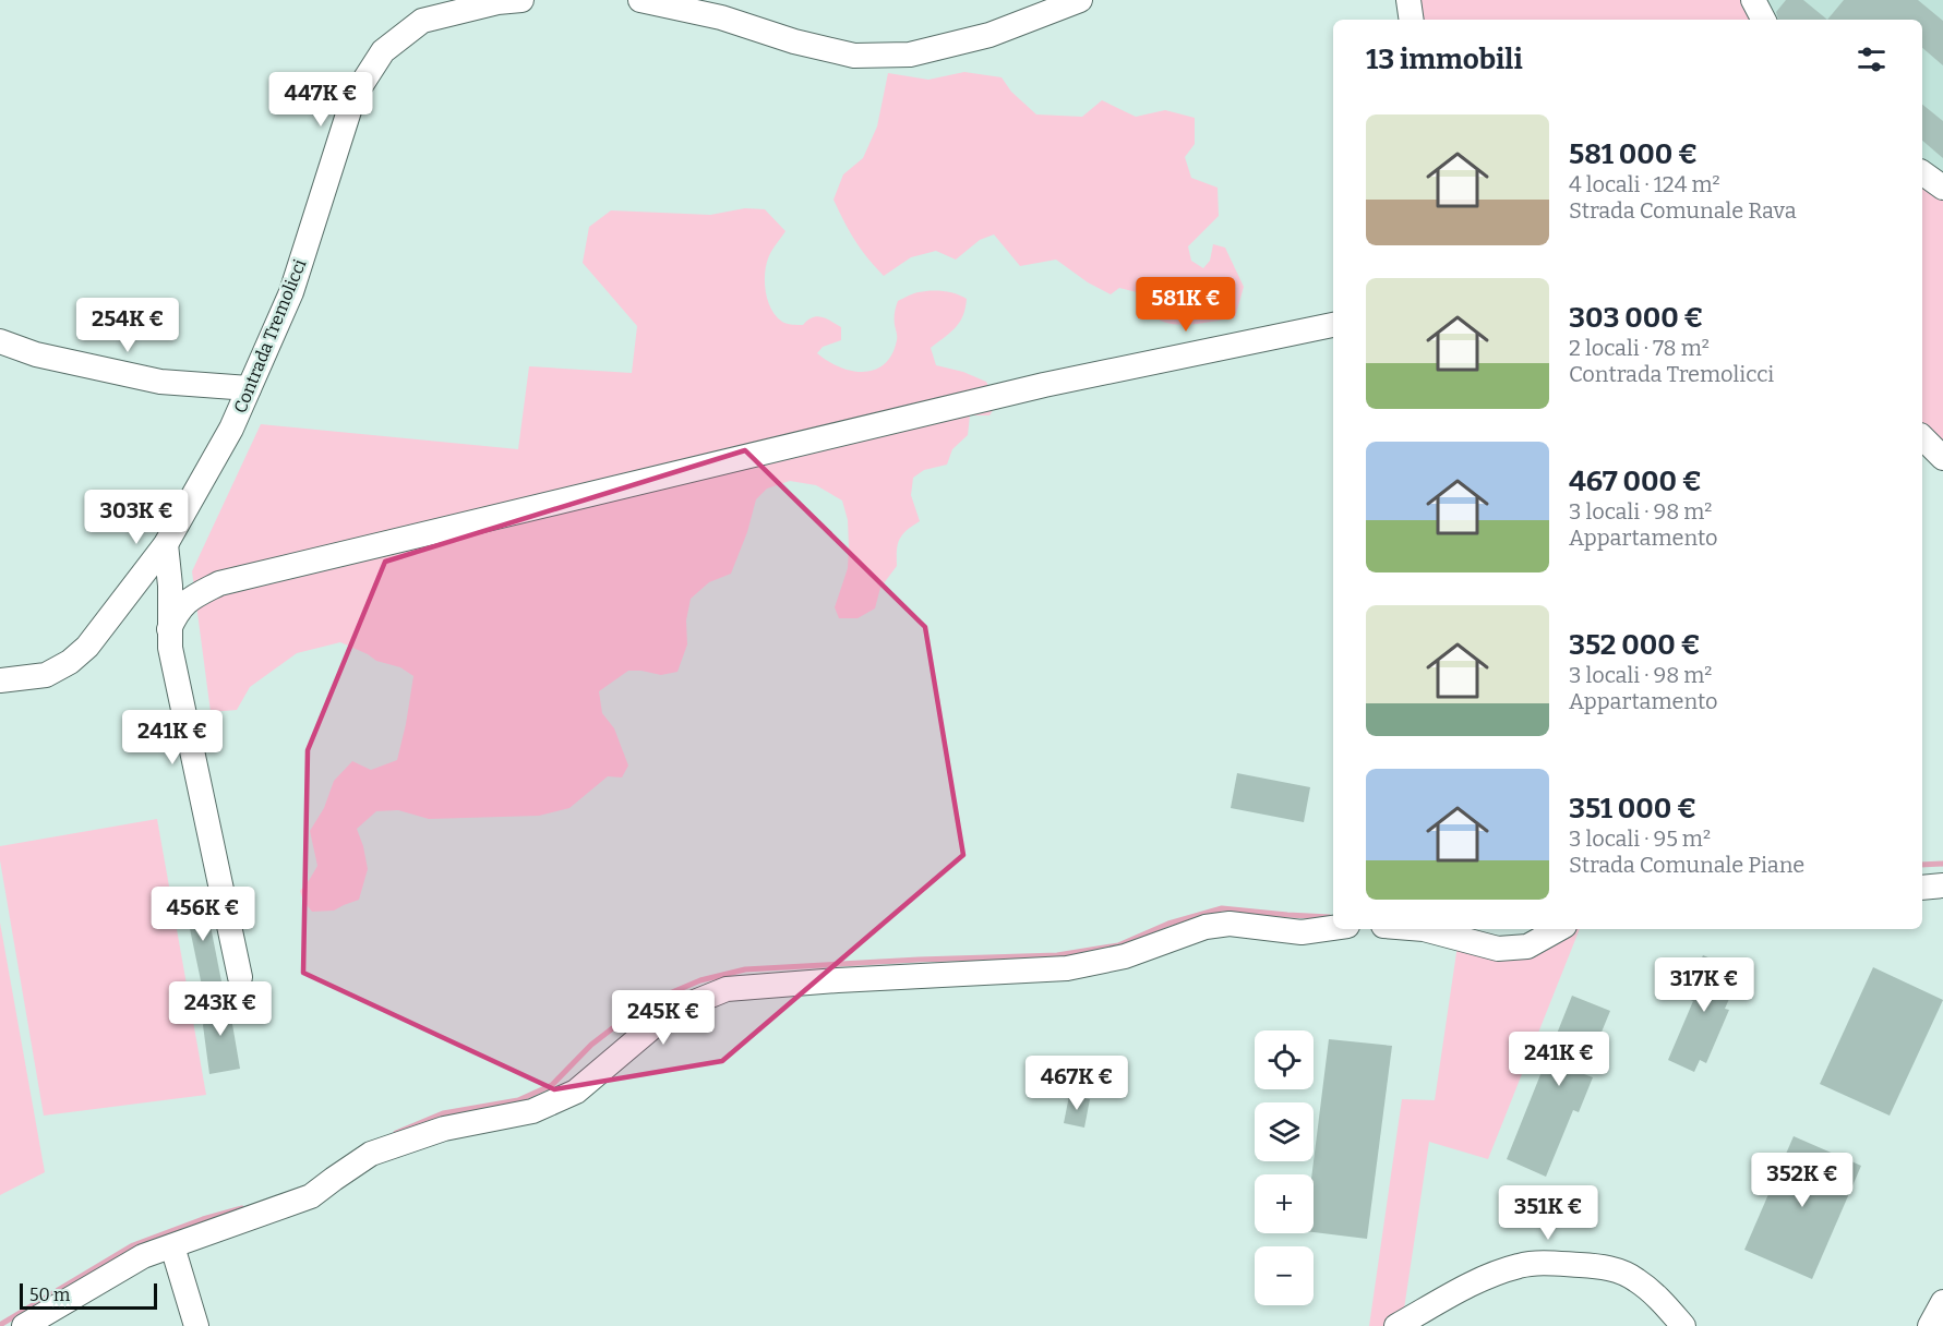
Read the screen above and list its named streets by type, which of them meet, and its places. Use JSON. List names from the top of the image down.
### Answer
{
  "streets": {
    "street": ["Contrada Tremolicci"]
  },
  "scale_bar": "50 m",
  "page": {
    "heading": "13 immobili",
    "price": [
      "447K €",
      "581K €",
      "254K €",
      "303K €",
      "241K €",
      "456K €",
      "317K €",
      "243K €",
      "245K €",
      "241K €",
      "467K €",
      "352K €",
      "351K €"
    ],
    "list": [
      {
        "name": "581 000 €",
        "note": "4 locali · 124 m² · Strada Comunale Rava"
      },
      {
        "name": "303 000 €",
        "note": "2 locali · 78 m² · Contrada Tremolicci"
      },
      {
        "name": "467 000 €",
        "note": "3 locali · 98 m² · Appartamento"
      },
      {
        "name": "352 000 €",
        "note": "3 locali · 98 m² · Appartamento"
      },
      {
        "name": "351 000 €",
        "note": "3 locali · 95 m² · Strada Comunale Piane"
      }
    ],
    "map_buttons": ["+", "−"],
    "scale": "50 m"
  }
}
